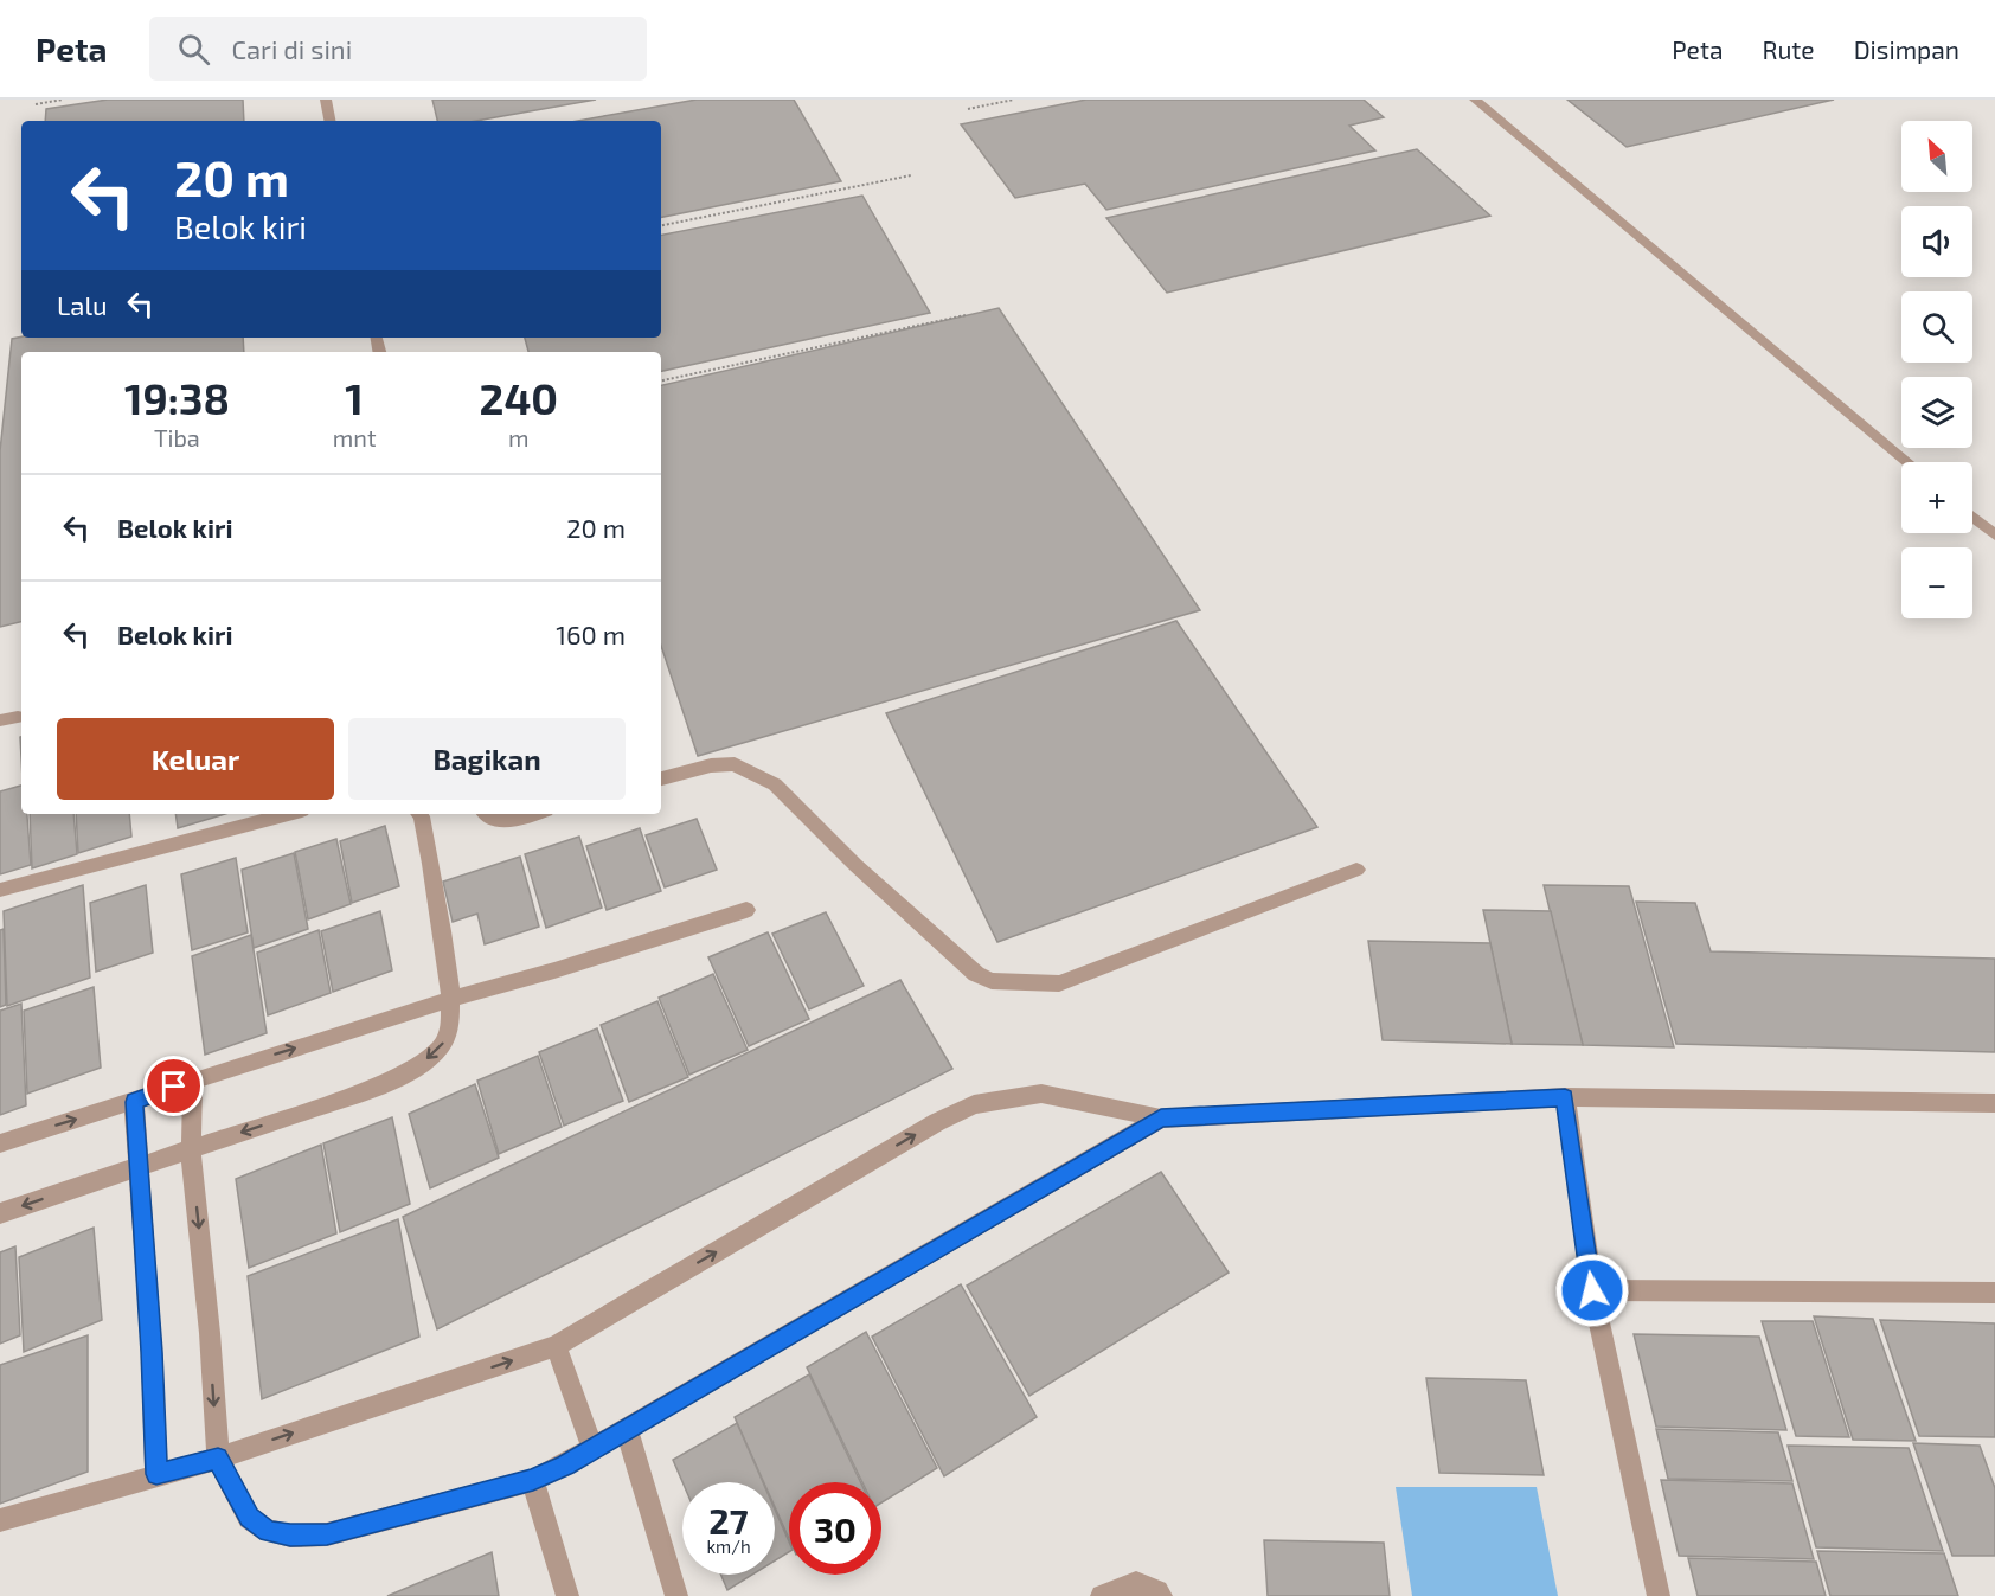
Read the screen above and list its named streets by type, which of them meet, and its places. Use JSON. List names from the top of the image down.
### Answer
{
  "north": "top left",
  "page": {
    "header": "Peta",
    "search": "Cari di sini",
    "nav": ["Peta", "Rute", "Disimpan"],
    "map_buttons": ["+", "−"],
    "turn": ["20 m", "Belok kiri"],
    "then": "Lalu",
    "eta": [
      "19:38",
      "Tiba",
      "1",
      "mnt",
      "240",
      "m"
    ],
    "list": [
      {
        "name": "Belok kiri",
        "value": "20 m"
      },
      {
        "name": "Belok kiri",
        "value": "160 m"
      }
    ],
    "buttons": ["Keluar", "Bagikan"],
    "speed": "27 km/h",
    "limit": "30"
  }
}
